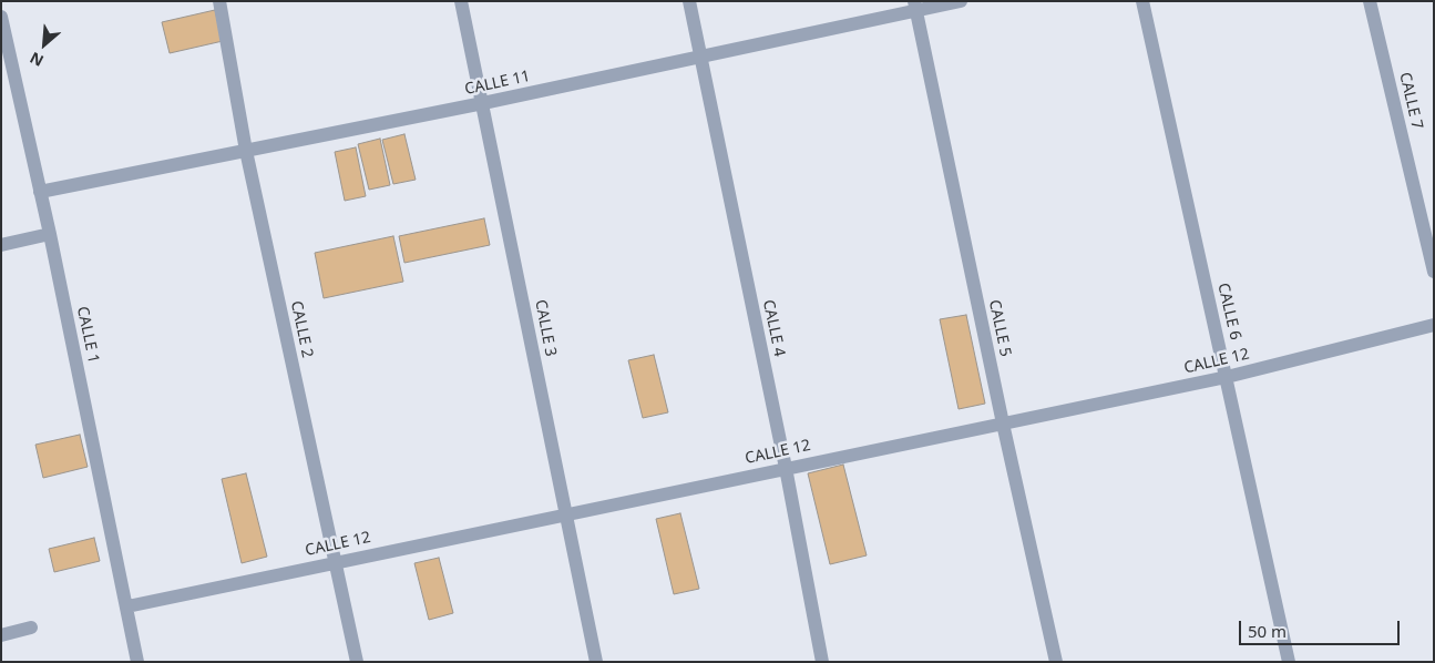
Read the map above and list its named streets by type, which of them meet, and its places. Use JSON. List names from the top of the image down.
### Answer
{
  "streets": {
    "street": [
      "CALLE 11",
      "CALLE 7",
      "CALLE 6",
      "CALLE 3",
      "CALLE 4",
      "CALLE 5",
      "CALLE 2",
      "CALLE 1",
      "CALLE 12"
    ]
  },
  "crossings": [
    ["CALLE 11", "CALLE 3"],
    ["CALLE 11", "CALLE 4"],
    ["CALLE 11", "CALLE 5"],
    ["CALLE 11", "CALLE 2"],
    ["CALLE 11", "CALLE 1"],
    ["CALLE 6", "CALLE 12"],
    ["CALLE 3", "CALLE 12"],
    ["CALLE 4", "CALLE 12"],
    ["CALLE 5", "CALLE 12"],
    ["CALLE 2", "CALLE 12"],
    ["CALLE 1", "CALLE 12"]
  ],
  "scale_bar": "50 m",
  "north": "bottom left"
}
